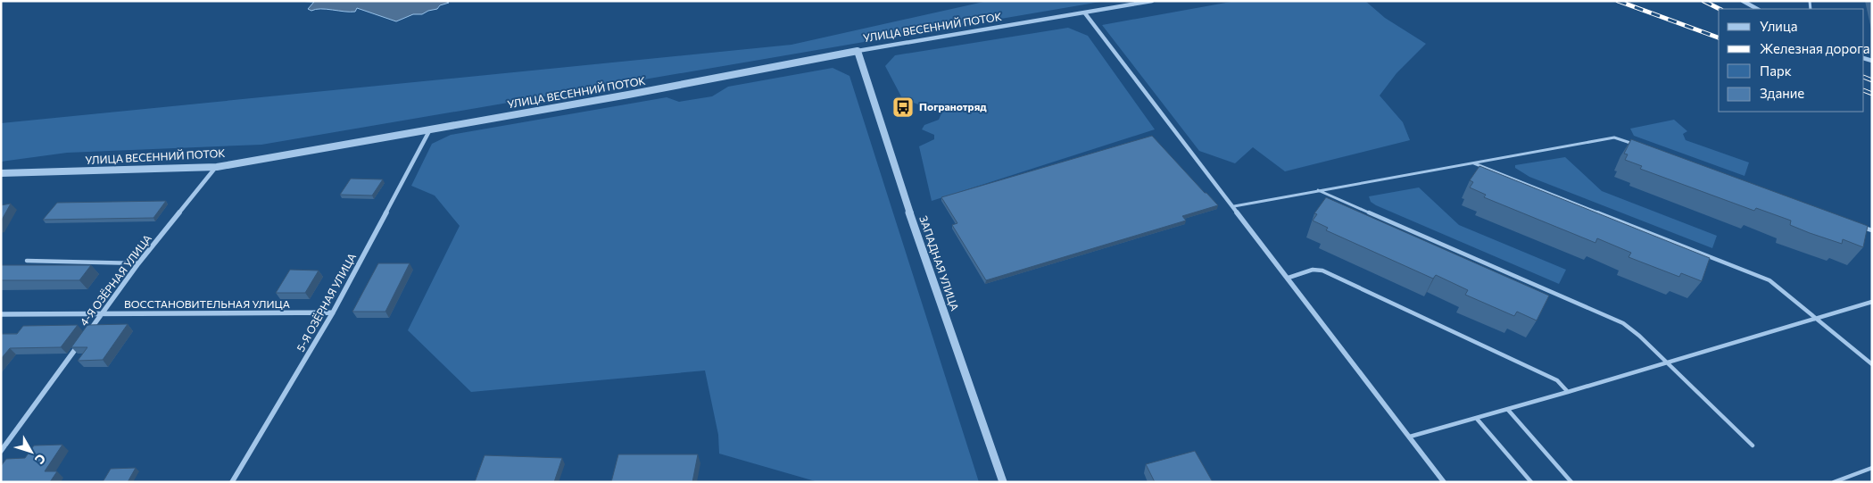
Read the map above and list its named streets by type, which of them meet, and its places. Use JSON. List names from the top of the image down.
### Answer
{
  "streets": {
    "street": [
      "УЛИЦА ВЕСЕННИЙ ПОТОК",
      "ЗАПАДНАЯ УЛИЦА",
      "4-Я ОЗЁРНАЯ УЛИЦА",
      "5-Я ОЗЁРНАЯ УЛИЦА",
      "ВОССТАНОВИТЕЛЬНАЯ УЛИЦА"
    ]
  },
  "crossings": [
    ["УЛИЦА ВЕСЕННИЙ ПОТОК", "ЗАПАДНАЯ УЛИЦА"],
    ["УЛИЦА ВЕСЕННИЙ ПОТОК", "4-Я ОЗЁРНАЯ УЛИЦА"],
    ["УЛИЦА ВЕСЕННИЙ ПОТОК", "5-Я ОЗЁРНАЯ УЛИЦА"],
    ["4-Я ОЗЁРНАЯ УЛИЦА", "ВОССТАНОВИТЕЛЬНАЯ УЛИЦА"],
    ["5-Я ОЗЁРНАЯ УЛИЦА", "ВОССТАНОВИТЕЛЬНАЯ УЛИЦА"]
  ],
  "places": {
    "bus stop": ["Погранотряд"]
  },
  "legend": [
    "Улица",
    "Железная дорога",
    "Парк",
    "Здание"
  ],
  "north": "bottom right"
}
